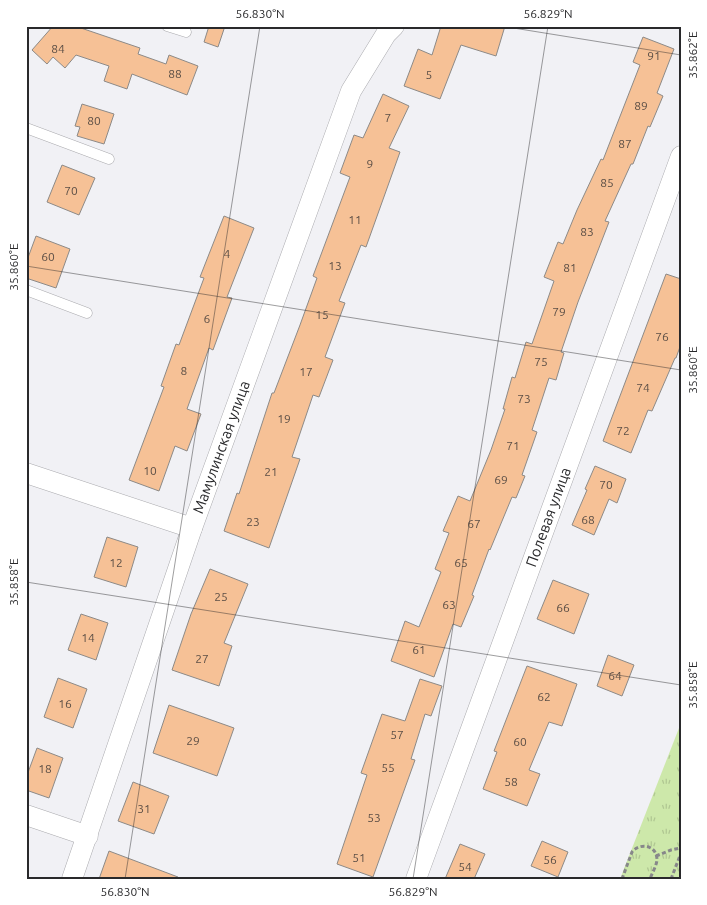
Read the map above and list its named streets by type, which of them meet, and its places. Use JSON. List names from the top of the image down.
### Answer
{
  "streets": {
    "street": ["Мамулинская улица", "Полевая улица"]
  },
  "house_numbers": [
    "84",
    "91",
    "88",
    "5",
    "89",
    "7",
    "80",
    "87",
    "9",
    "85",
    "70",
    "11",
    "83",
    "4",
    "60",
    "13",
    "81",
    "79",
    "15",
    "6",
    "76",
    "75",
    "8",
    "17",
    "74",
    "73",
    "19",
    "72",
    "71",
    "10",
    "21",
    "69",
    "70",
    "68",
    "23",
    "67",
    "12",
    "65",
    "25",
    "63",
    "66",
    "14",
    "61",
    "27",
    "64",
    "62",
    "16",
    "57",
    "29",
    "60",
    "55",
    "18",
    "58",
    "31",
    "53",
    "51",
    "56",
    "54"
  ],
  "coordinates": [
    "56.830°N",
    "56.829°N",
    "35.862°E",
    "35.860°E",
    "35.858°E"
  ]
}
